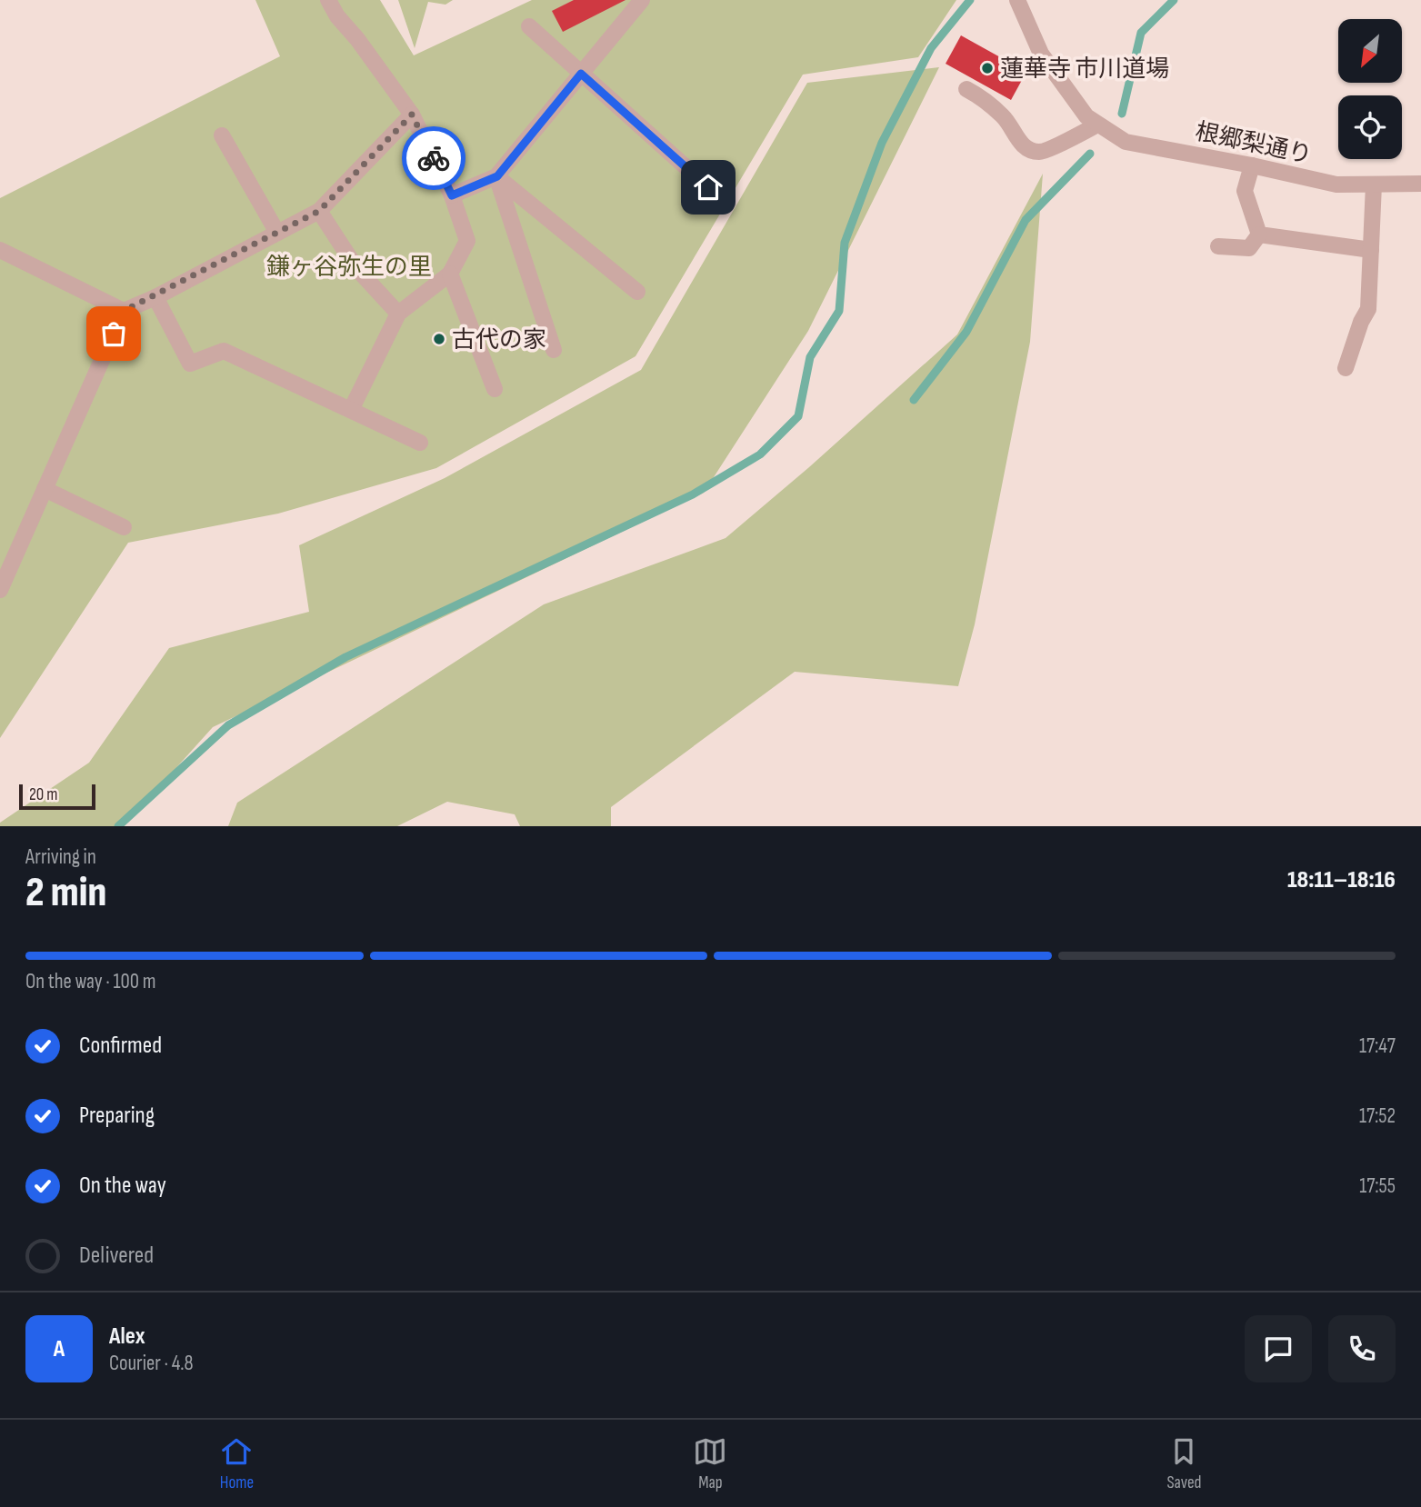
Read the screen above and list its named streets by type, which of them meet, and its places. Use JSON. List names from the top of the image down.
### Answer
{
  "streets": {
    "street": ["根郷梨通り"]
  },
  "parks": ["鎌ヶ谷弥生の里"],
  "places": ["蓮華寺 市川道場", "古代の家"],
  "scale_bar": "20 m",
  "north": "bottom left",
  "page": {
    "scale": "20 m",
    "heading": ["2 min", "Arriving in", "18:11–18:16"],
    "panel": ["Alex", "Courier · 4.8"],
    "bar": "On the way · 100 m",
    "list": [
      ["Confirmed", "17:47"],
      ["Preparing", "17:52"],
      ["On the way", "17:55"],
      "Delivered"
    ],
    "round": "A",
    "tabs": ["Home", "Map", "Saved"]
  }
}
